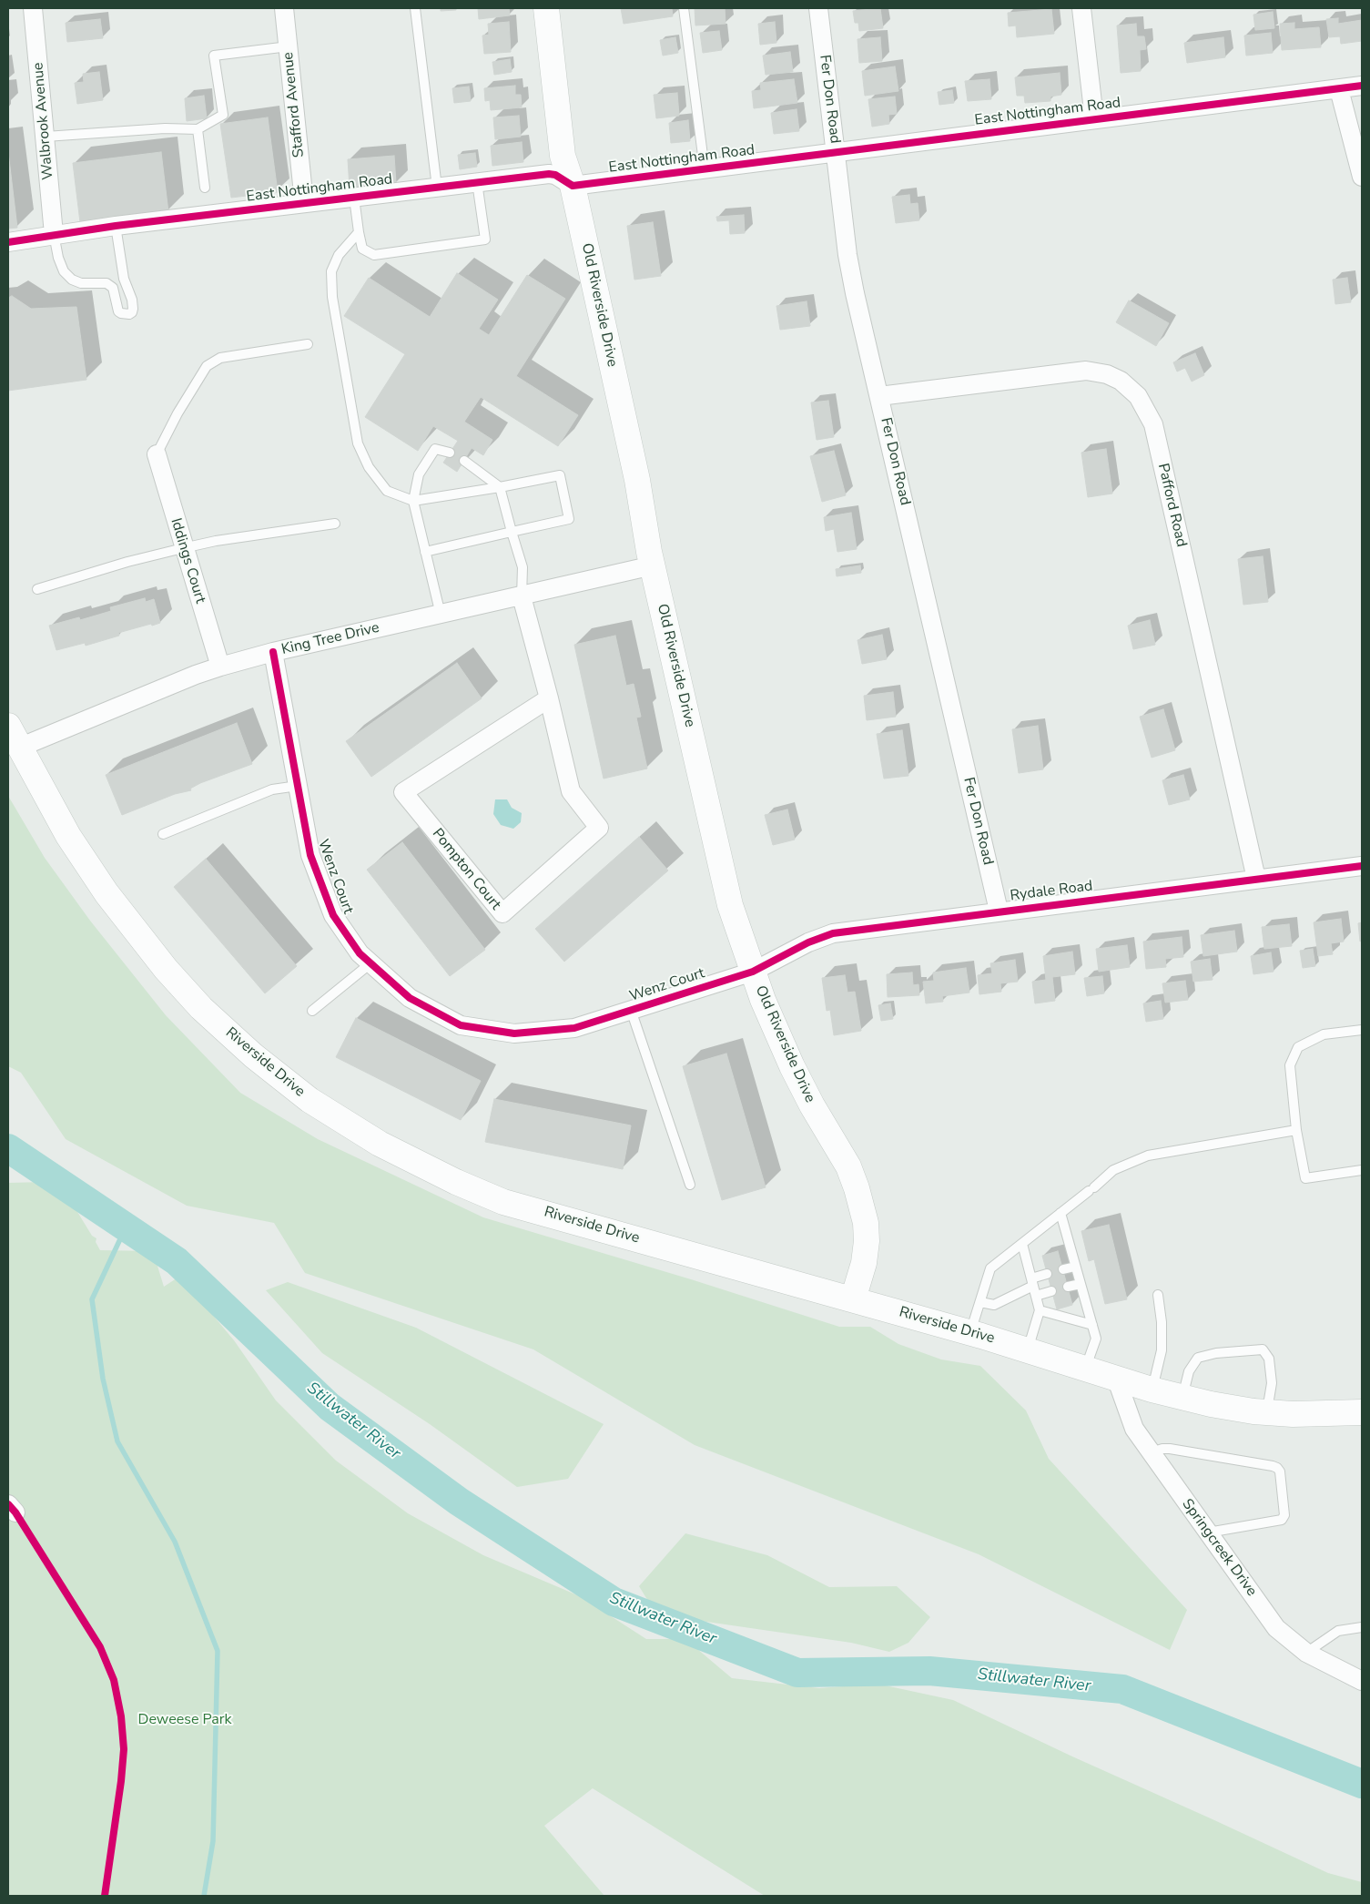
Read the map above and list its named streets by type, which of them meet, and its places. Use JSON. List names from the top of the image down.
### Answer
{
  "streets": {
    "main road": ["Old Riverside Drive", "Riverside Drive"],
    "street": [
      "Fer Don Road",
      "Stafford Avenue",
      "East Nottingham Road",
      "Walbrook Avenue",
      "Pafford Road",
      "Iddings Court",
      "King Tree Drive",
      "Pompton Court",
      "Wenz Court",
      "Rydale Road",
      "Springcreek Drive"
    ]
  },
  "crossings": [
    ["Fer Don Road", "East Nottingham Road"],
    ["Fer Don Road", "Pafford Road"],
    ["Fer Don Road", "Rydale Road"],
    ["Stafford Avenue", "East Nottingham Road"],
    ["East Nottingham Road", "Walbrook Avenue"],
    ["East Nottingham Road", "Old Riverside Drive"],
    ["Old Riverside Drive", "King Tree Drive"],
    ["Old Riverside Drive", "Wenz Court"],
    ["Old Riverside Drive", "Rydale Road"],
    ["Old Riverside Drive", "Riverside Drive"],
    ["Pafford Road", "Rydale Road"],
    ["Iddings Court", "King Tree Drive"],
    ["King Tree Drive", "Pompton Court"],
    ["King Tree Drive", "Wenz Court"],
    ["King Tree Drive", "Riverside Drive"],
    ["Wenz Court", "Rydale Road"],
    ["Riverside Drive", "Springcreek Drive"]
  ],
  "water": ["Stillwater River"],
  "parks": ["Deweese Park"]
}
